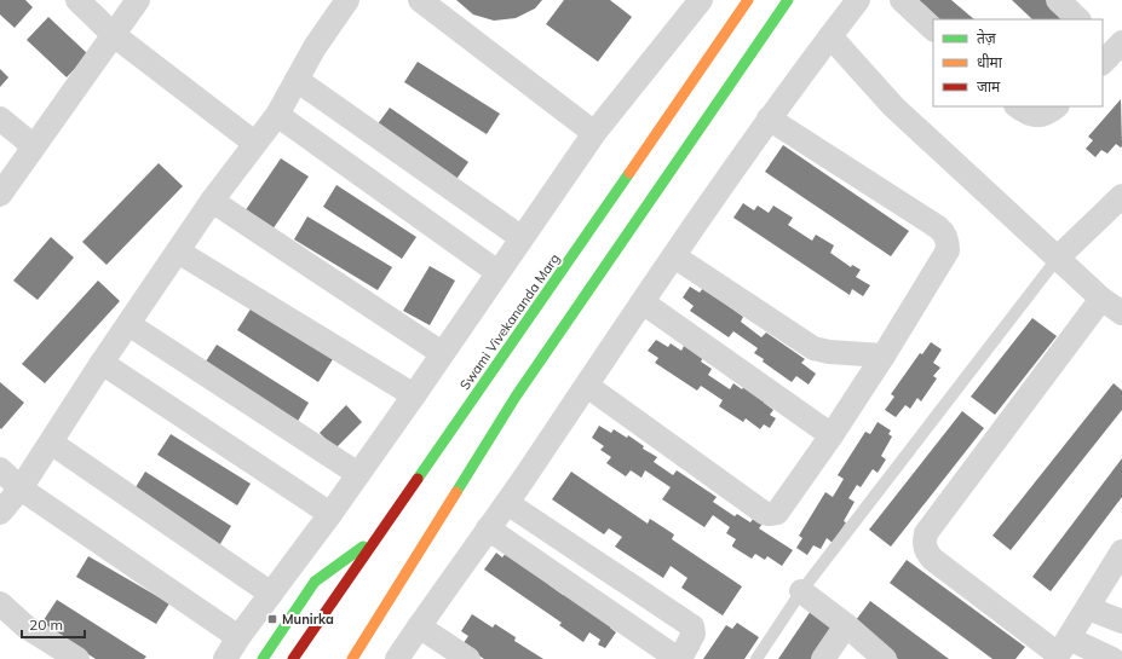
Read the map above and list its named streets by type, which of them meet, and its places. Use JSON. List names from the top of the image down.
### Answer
{
  "streets": {
    "street": ["Swami Vivekananda Marg"]
  },
  "places": {
    "transit": ["Munirka"]
  },
  "legend": ["तेज़", "धीमा", "जाम"],
  "scale_bar": "20 m"
}
